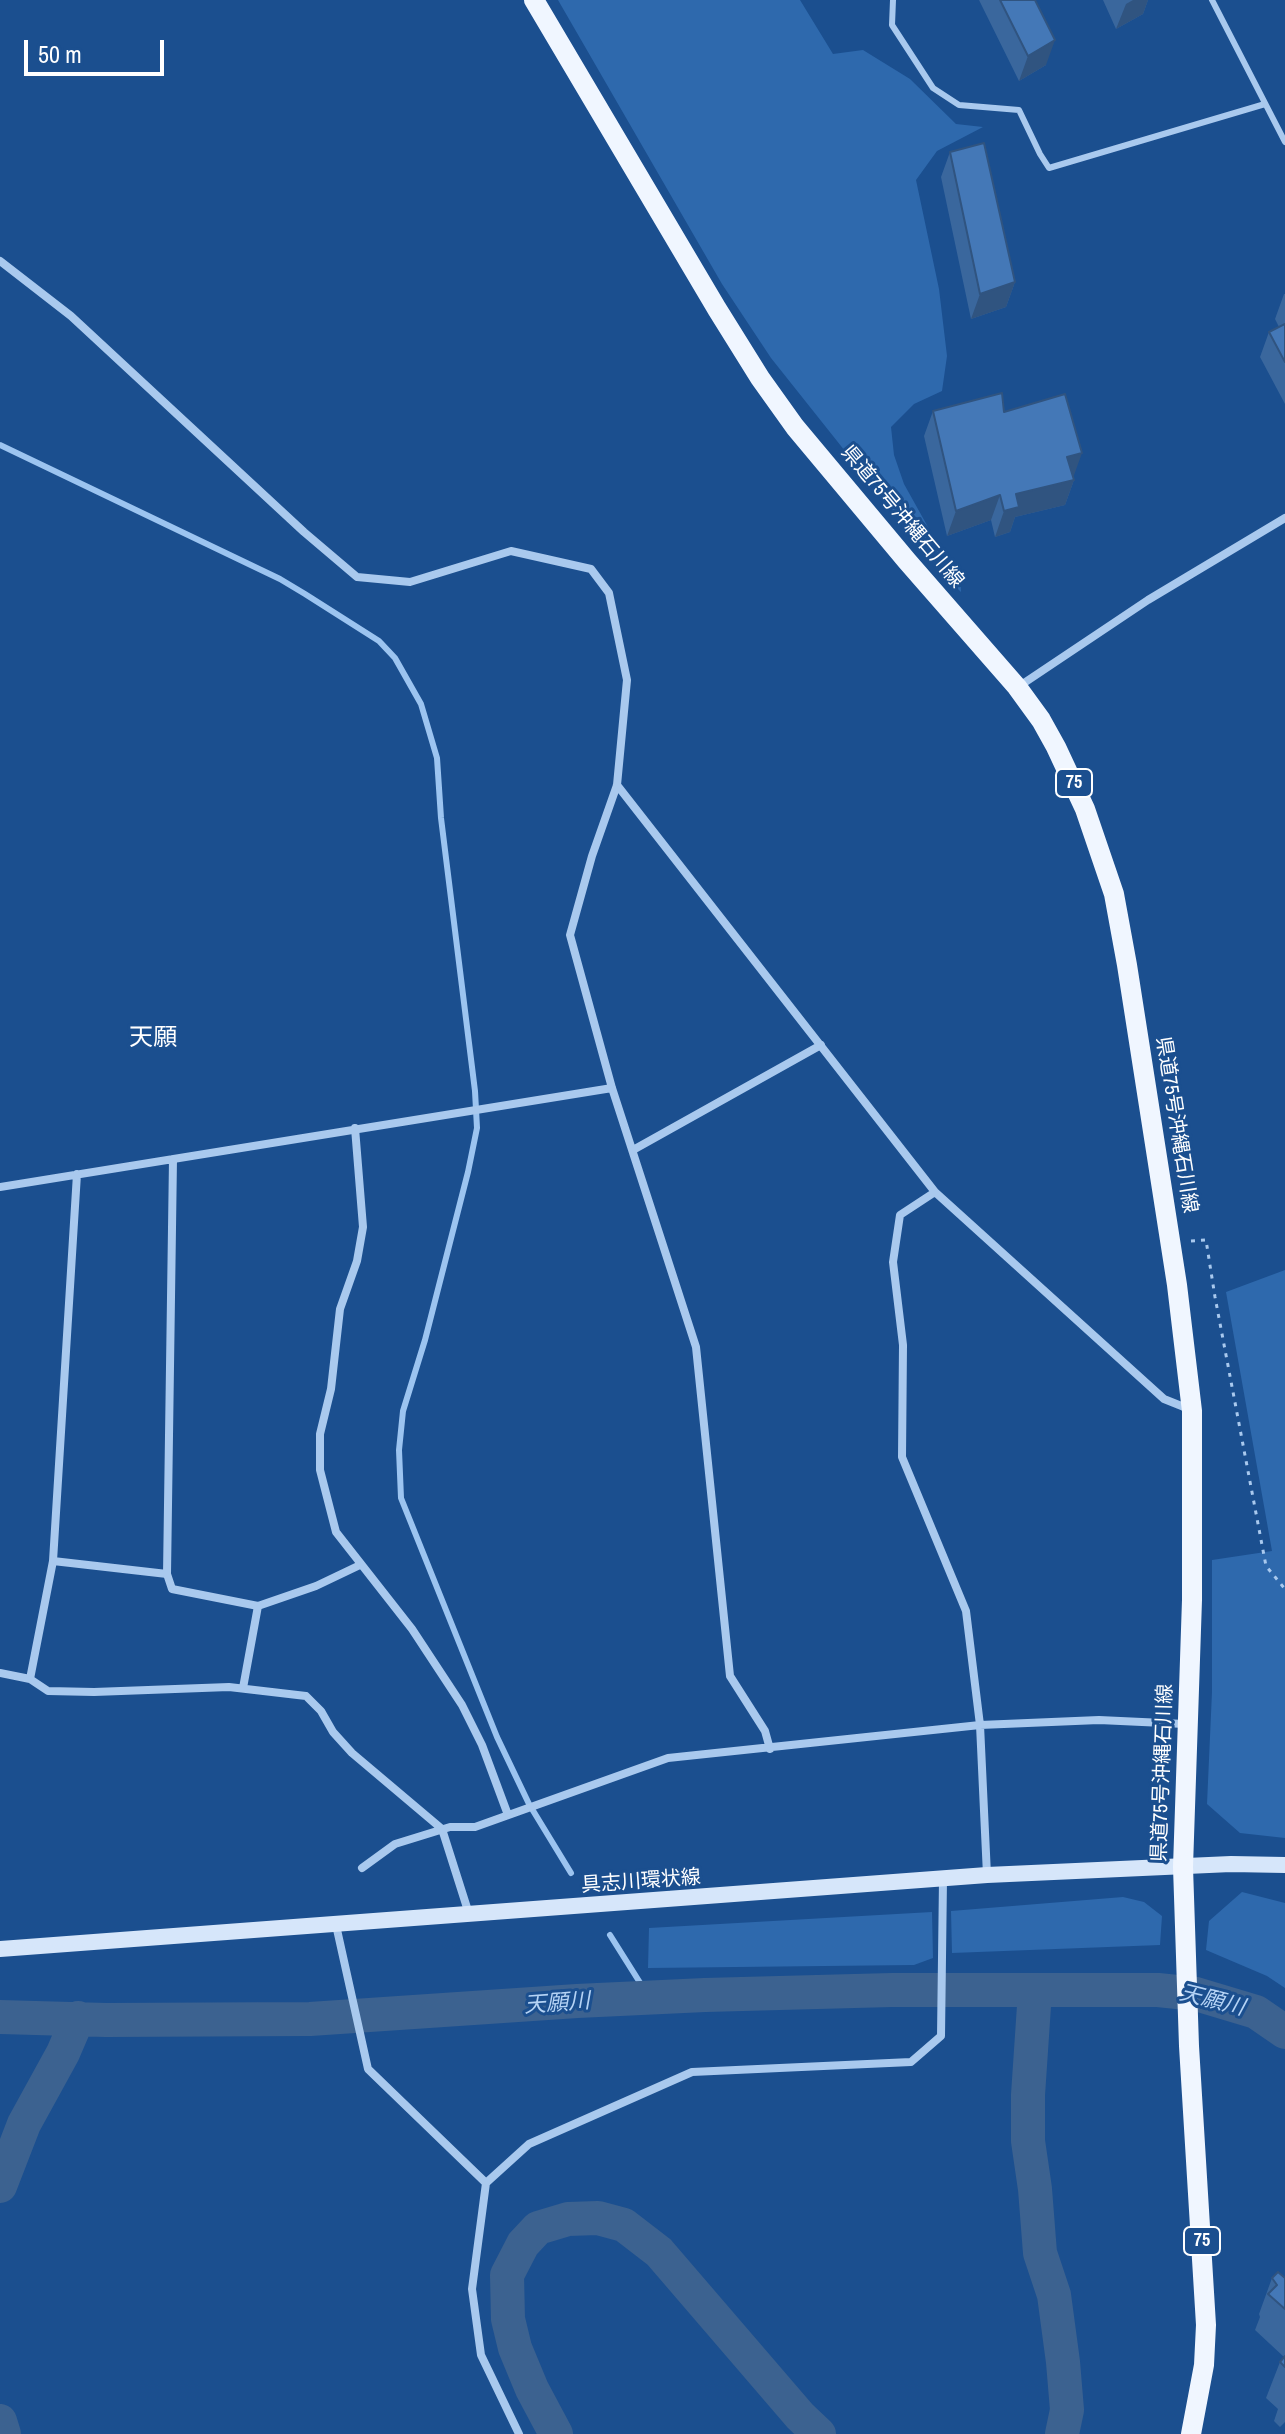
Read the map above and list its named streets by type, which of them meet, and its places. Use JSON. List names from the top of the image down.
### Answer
{
  "streets": {
    "main road": ["県道75号沖縄石川線", "75", "具志川環状線"]
  },
  "crossings": [
    ["県道75号沖縄石川線", "具志川環状線"]
  ],
  "districts": ["天願"],
  "water": ["天願川"],
  "scale_bar": "50 m"
}
